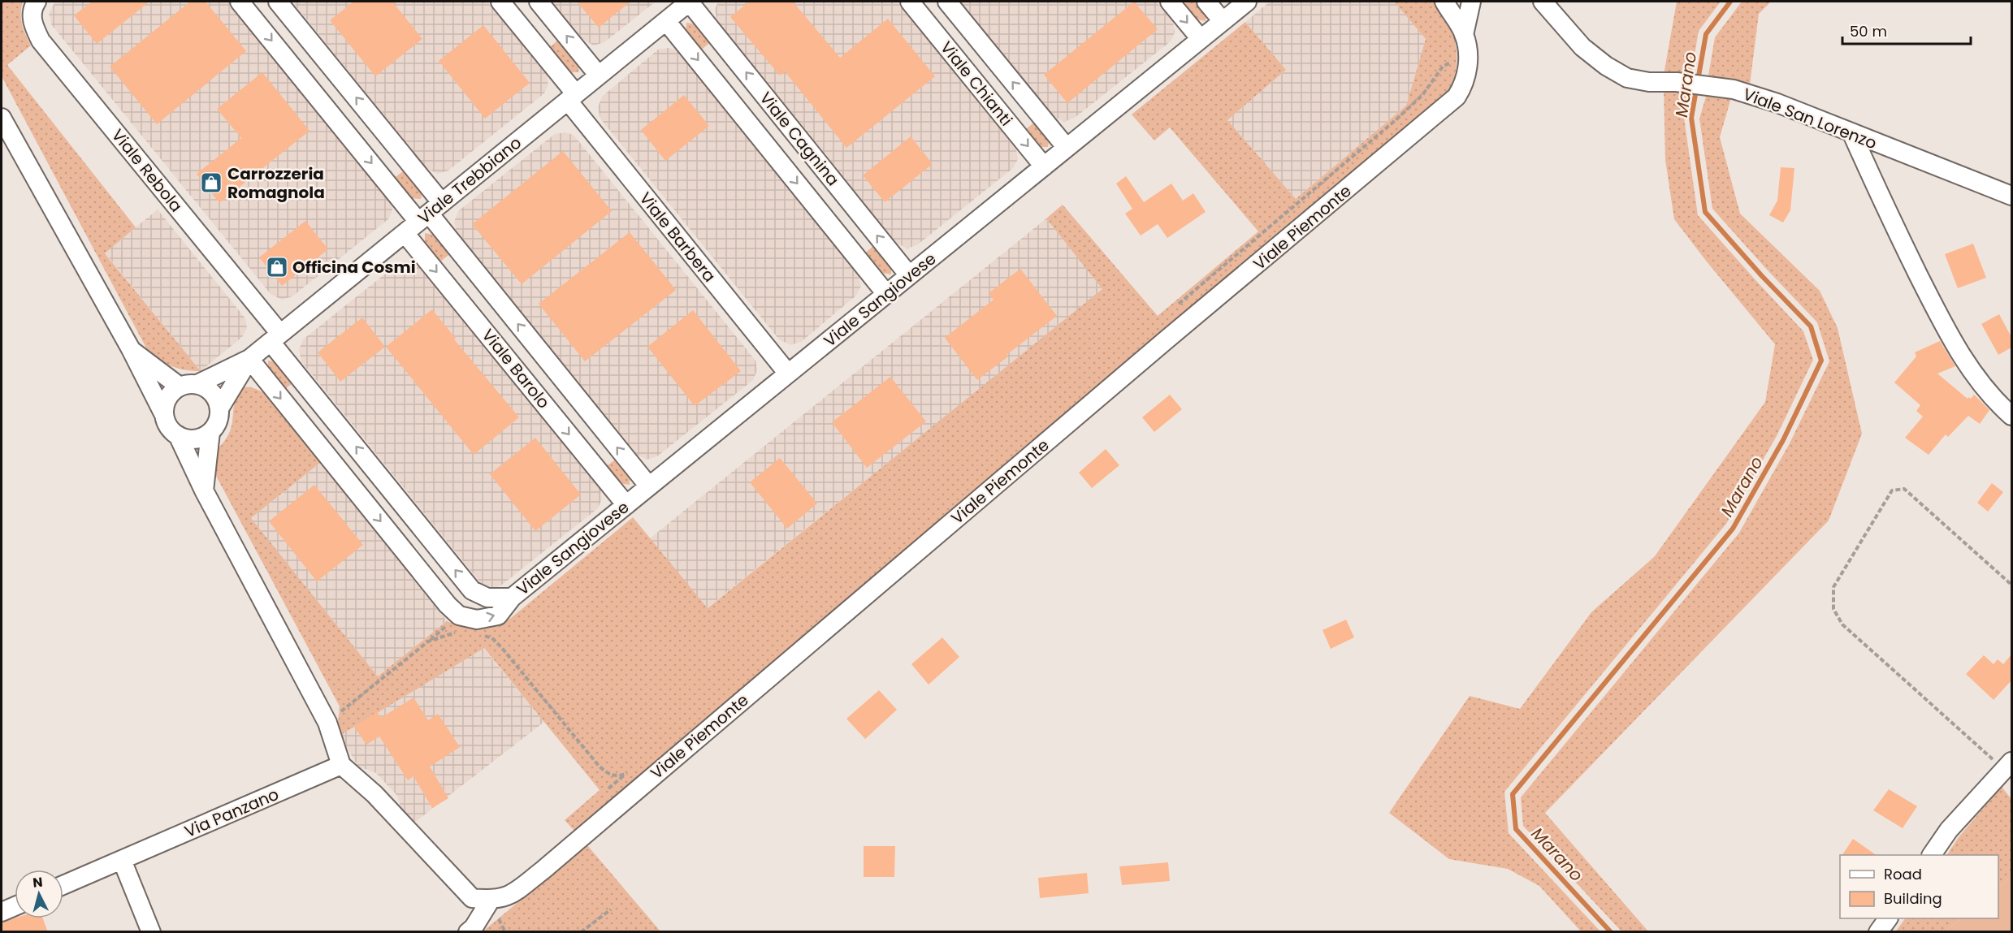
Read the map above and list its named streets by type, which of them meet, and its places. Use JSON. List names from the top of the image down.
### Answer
{
  "streets": {
    "street": [
      "Viale Chianti",
      "Viale San Lorenzo",
      "Viale Cagnina",
      "Viale Rebola",
      "Viale Trebbiano",
      "Viale Piemonte",
      "Viale Barbera",
      "Viale Sangiovese",
      "Viale Barolo",
      "Via Panzano"
    ]
  },
  "crossings": [
    ["Viale Chianti", "Viale Sangiovese"],
    ["Viale Cagnina", "Viale Trebbiano"],
    ["Viale Cagnina", "Viale Sangiovese"],
    ["Viale Rebola", "Viale Trebbiano"],
    ["Viale Rebola", "Viale Sangiovese"],
    ["Viale Trebbiano", "Viale Barbera"],
    ["Viale Trebbiano", "Viale Sangiovese"],
    ["Viale Trebbiano", "Viale Barolo"],
    ["Viale Barbera", "Viale Sangiovese"],
    ["Viale Sangiovese", "Viale Barolo"]
  ],
  "water": ["Marano"],
  "places": {
    "shop": ["Carrozzeria Romagnola", "Officina Cosmi"]
  },
  "legend": ["Road", "Building"],
  "scale_bar": "50 m",
  "north": "top"
}
